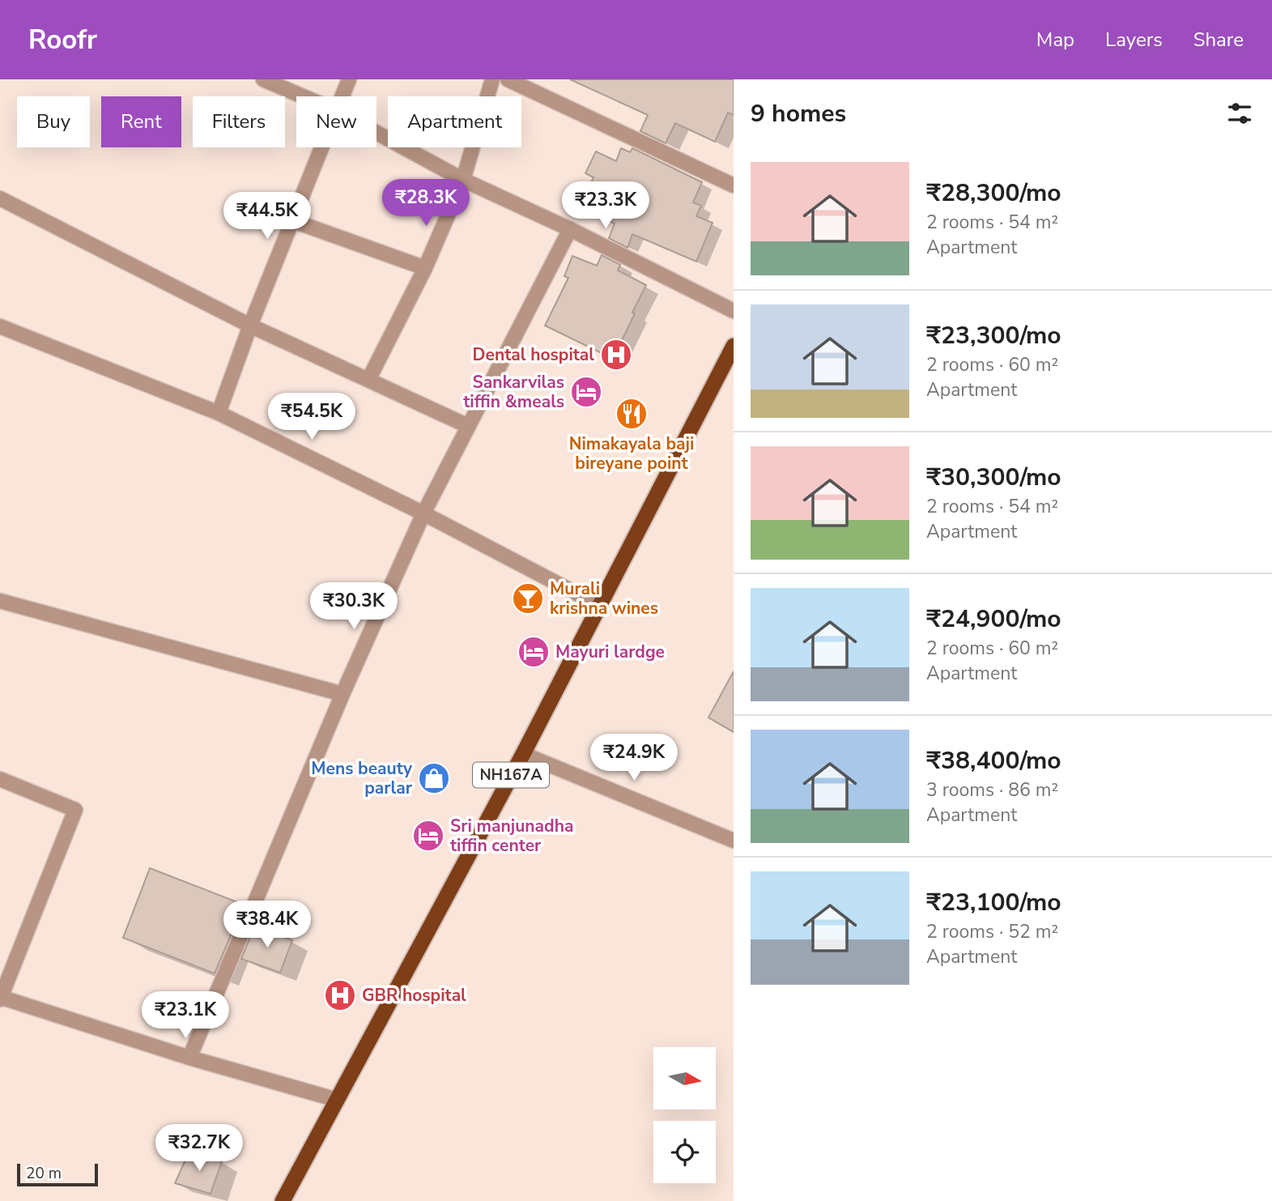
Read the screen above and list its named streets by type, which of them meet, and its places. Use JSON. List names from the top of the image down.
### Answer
{
  "streets": {
    "highway": ["NH167A"]
  },
  "places": {
    "hospital": ["Dental hospital", "GBR hospital"],
    "hotel": ["Sankarvilas tiffin &meals", "Mayuri lardge", "Sri manjunadha tiffin center"],
    "restaurant": ["Nimakayala baji bireyane point"],
    "bar": ["Murali krishna wines"],
    "shop": ["Mens beauty parlar"]
  },
  "scale_bar": "20 m",
  "north": "right",
  "page": {
    "header": "Roofr",
    "nav": ["Map", "Layers", "Share"],
    "heading": "9 homes",
    "chip": [
      "Buy",
      "Rent",
      "Filters",
      "New",
      "Apartment"
    ],
    "list": [
      {
        "name": "₹28,300/mo",
        "note": "2 rooms · 54 m² · Apartment"
      },
      {
        "name": "₹23,300/mo",
        "note": "2 rooms · 60 m² · Apartment"
      },
      {
        "name": "₹30,300/mo",
        "note": "2 rooms · 54 m² · Apartment"
      },
      {
        "name": "₹24,900/mo",
        "note": "2 rooms · 60 m² · Apartment"
      },
      {
        "name": "₹38,400/mo",
        "note": "3 rooms · 86 m² · Apartment"
      },
      {
        "name": "₹23,100/mo",
        "note": "2 rooms · 52 m² · Apartment"
      }
    ],
    "price": [
      "₹28.3K",
      "₹23.3K",
      "₹44.5K",
      "₹54.5K",
      "₹30.3K",
      "₹24.9K",
      "₹38.4K",
      "₹23.1K",
      "₹32.7K"
    ],
    "scale": "20 m"
  }
}
